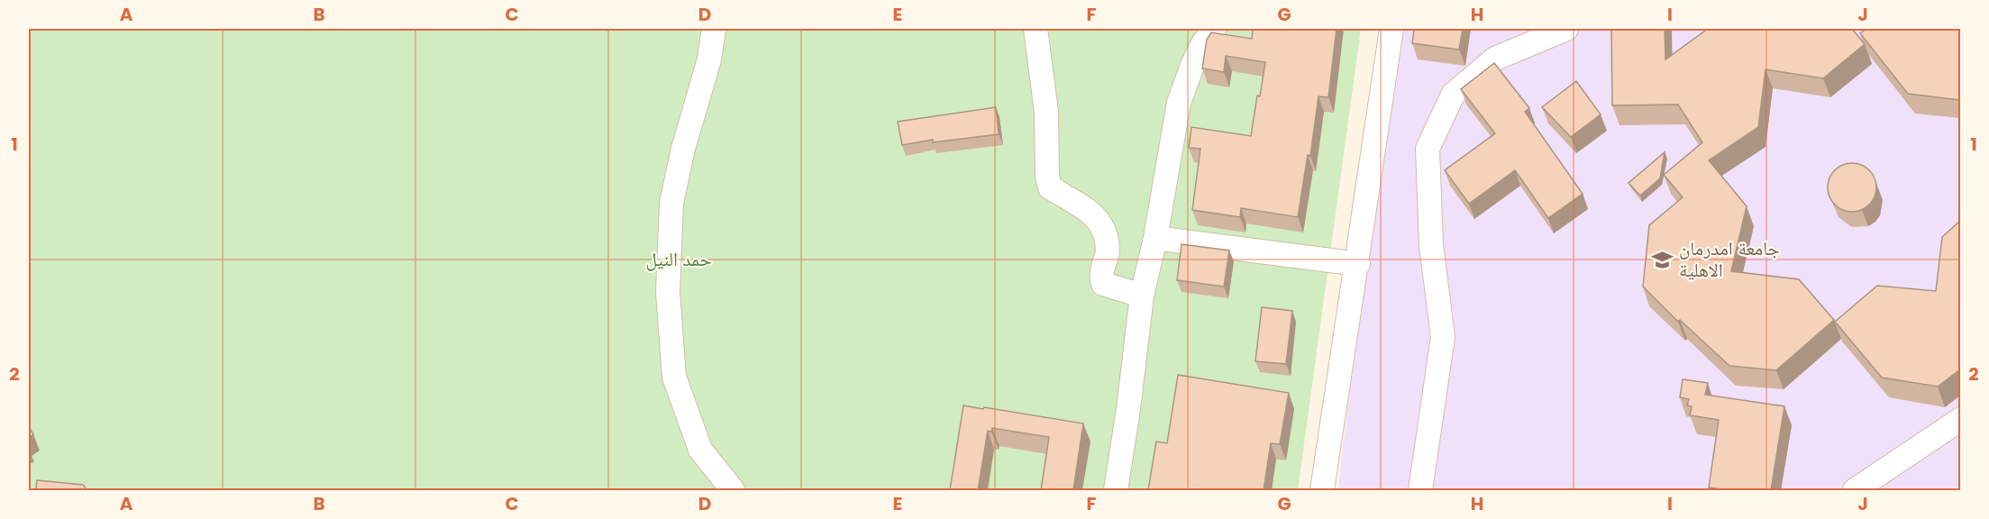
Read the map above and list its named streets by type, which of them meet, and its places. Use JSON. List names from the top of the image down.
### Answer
{
  "parks": ["حمد النيل"],
  "places": {
    "school or university": ["جامعة امدرمان الاهلية"]
  },
  "grid": {
    "columns": [
      "A",
      "B",
      "C",
      "D",
      "E",
      "F",
      "G",
      "H",
      "I",
      "J"
    ],
    "rows": ["1", "2"]
  }
}
